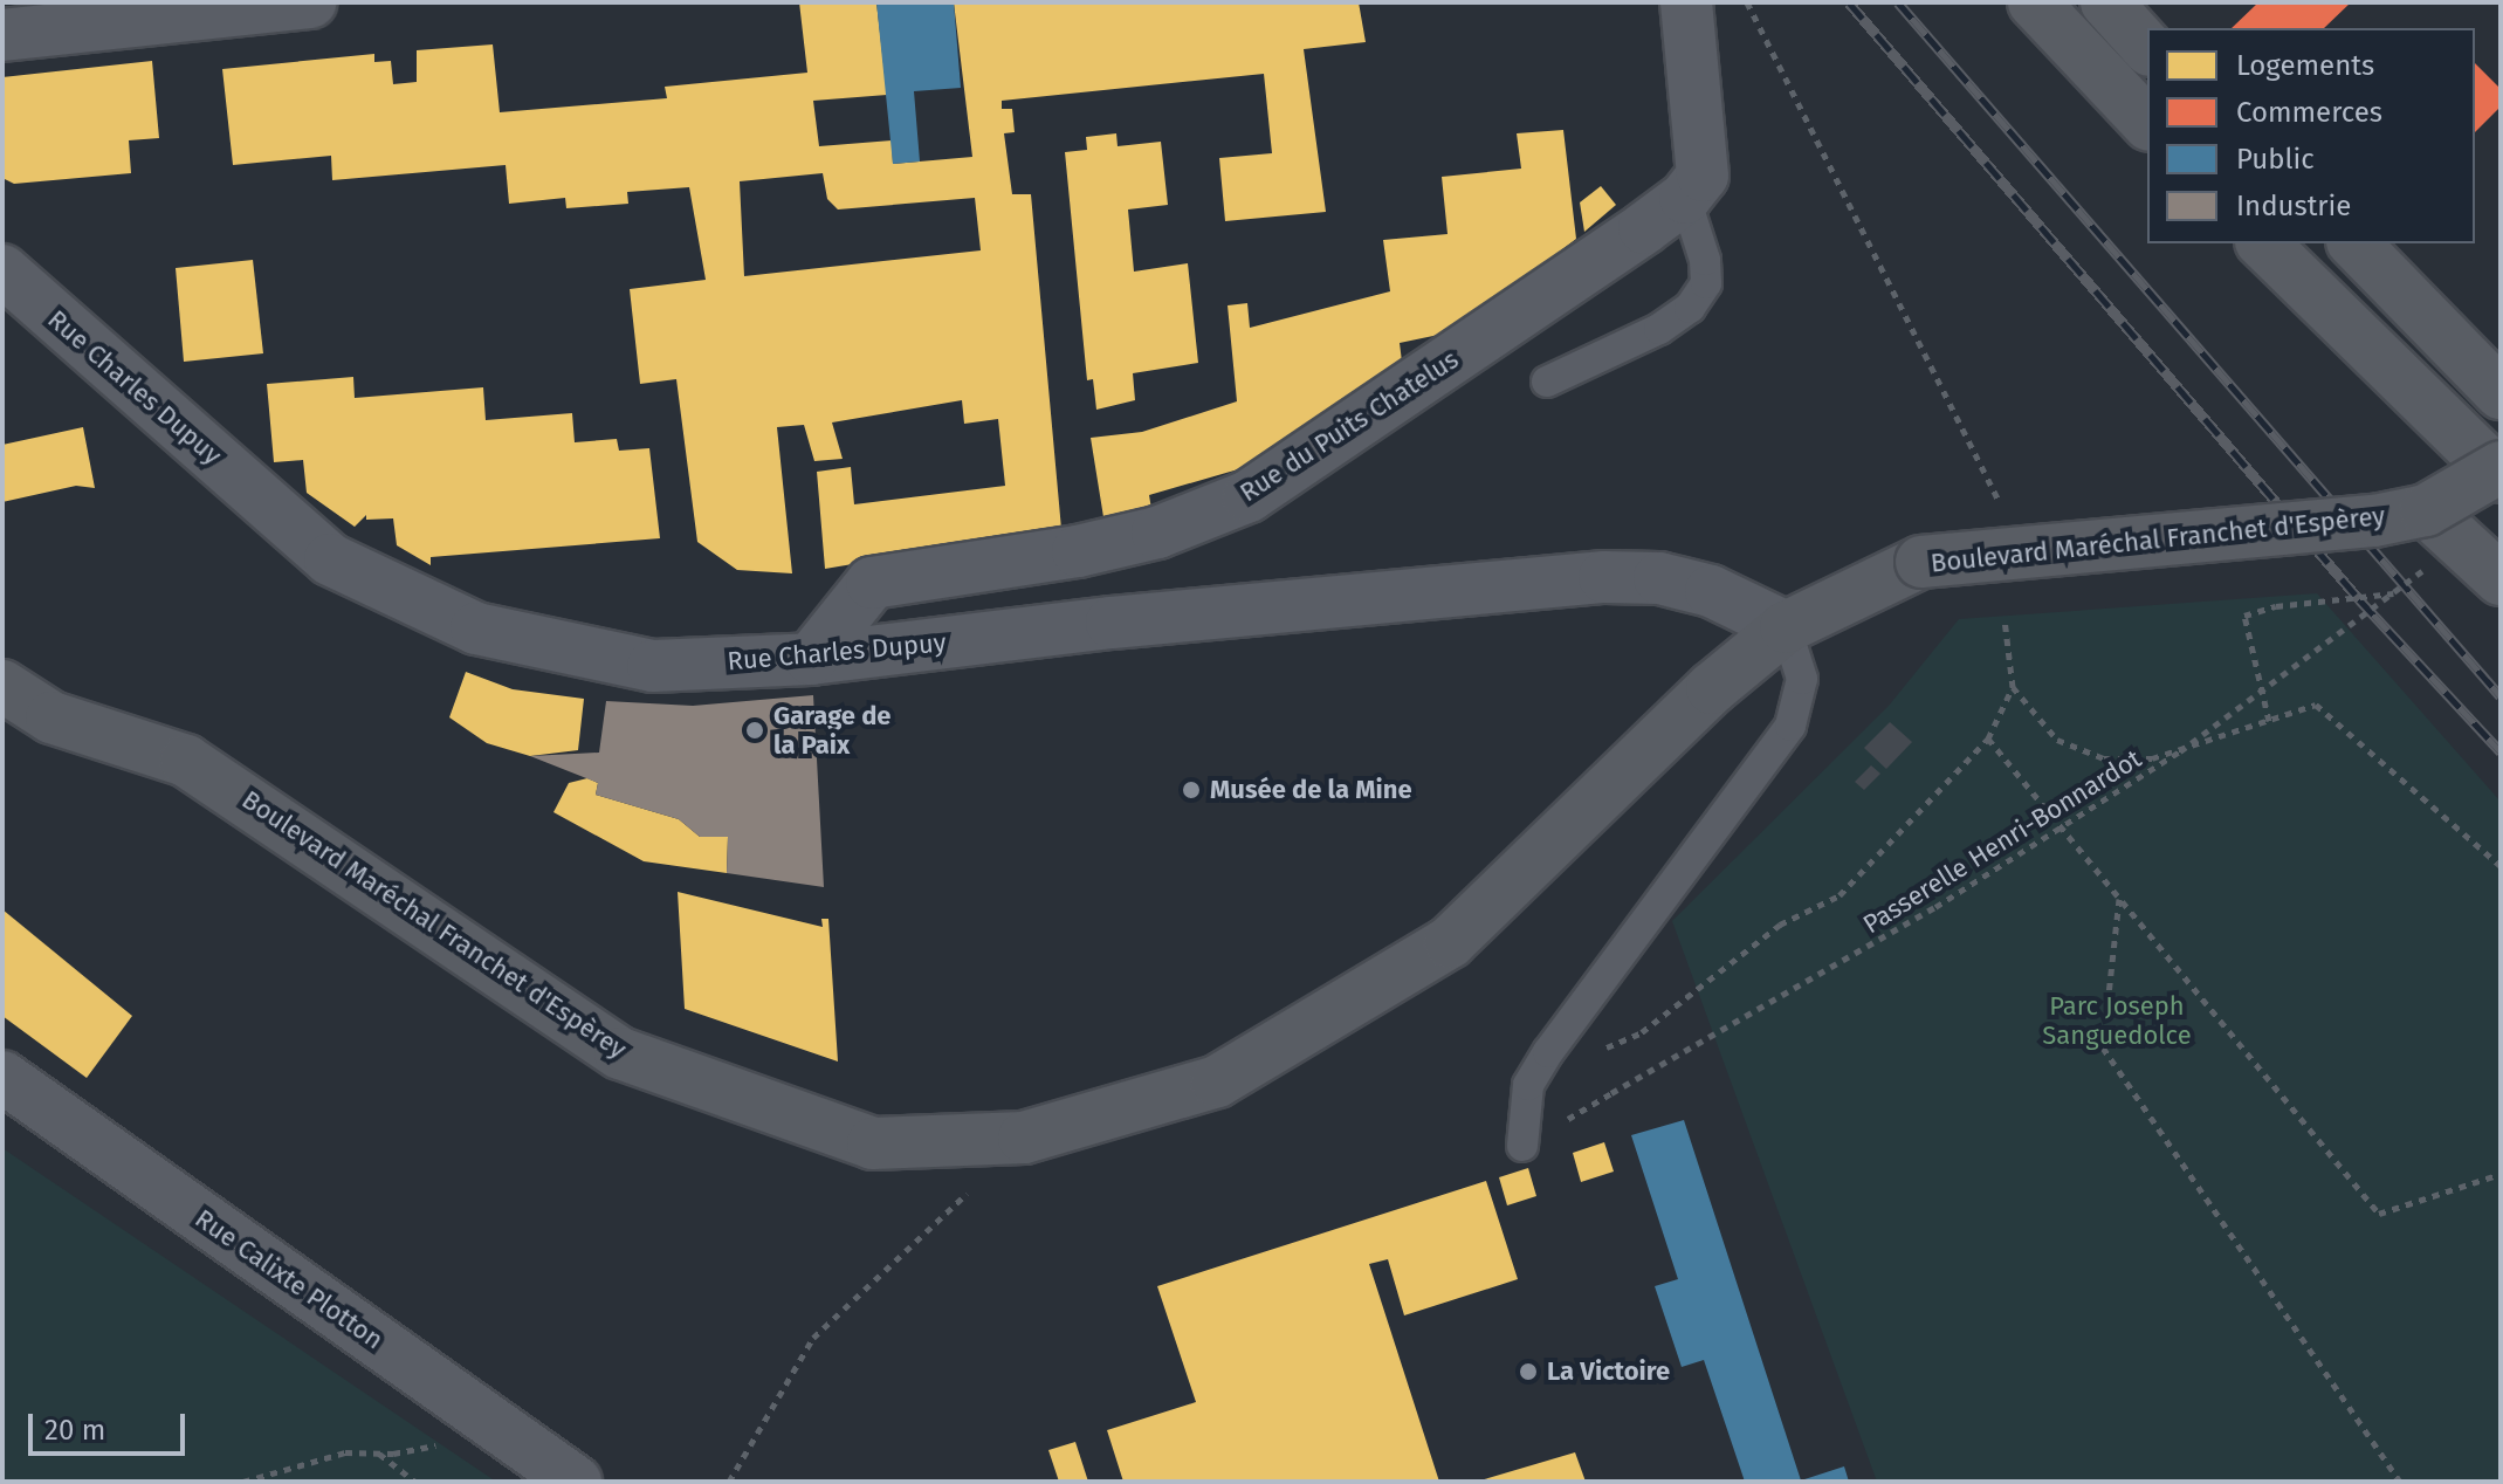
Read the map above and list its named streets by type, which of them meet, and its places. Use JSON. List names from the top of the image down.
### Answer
{
  "streets": {
    "main road": ["Boulevard Maréchal Franchet d'Espèrey"],
    "street": ["Rue Charles Dupuy", "Rue du Puits Chatelus", "Rue Calixte Plotton"],
    "path": ["Passerelle Henri-Bonnardot"]
  },
  "crossings": [
    ["Rue Charles Dupuy", "Rue du Puits Chatelus"],
    ["Rue Charles Dupuy", "Boulevard Maréchal Franchet d'Espèrey"]
  ],
  "parks": ["Parc Joseph Sanguedolce"],
  "places": ["Garage de la Paix", "Musée de la Mine", "La Victoire"],
  "legend": [
    "Logements",
    "Commerces",
    "Public",
    "Industrie"
  ],
  "scale_bar": "20 m"
}
